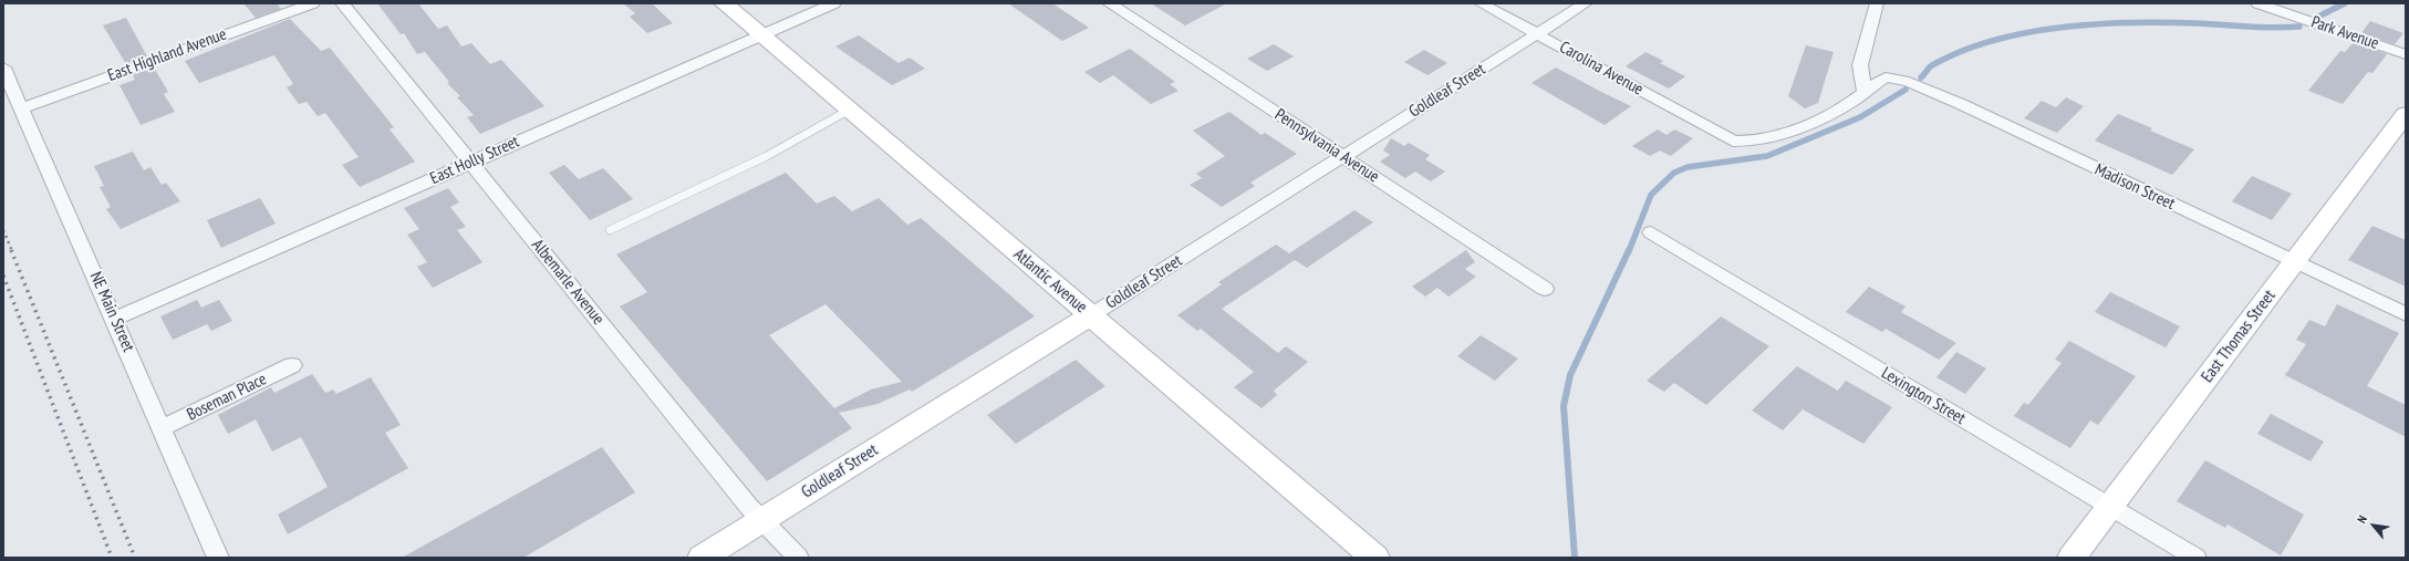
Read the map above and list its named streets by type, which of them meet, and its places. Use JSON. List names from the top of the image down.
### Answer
{
  "streets": {
    "main road": ["Goldleaf Street", "Atlantic Avenue", "East Thomas Street"],
    "street": [
      "Park Avenue",
      "East Highland Avenue",
      "Carolina Avenue",
      "Pennsylvania Avenue",
      "East Holly Street",
      "Madison Street",
      "Albemarle Avenue",
      "NE Main Street",
      "Lexington Street",
      "Boseman Place"
    ]
  },
  "crossings": [
    ["East Highland Avenue", "NE Main Street"],
    ["Carolina Avenue", "Goldleaf Street"],
    ["Carolina Avenue", "Madison Street"],
    ["Goldleaf Street", "Pennsylvania Avenue"],
    ["Goldleaf Street", "Atlantic Avenue"],
    ["Goldleaf Street", "Albemarle Avenue"],
    ["East Holly Street", "Atlantic Avenue"],
    ["East Holly Street", "Albemarle Avenue"],
    ["East Holly Street", "NE Main Street"],
    ["Madison Street", "East Thomas Street"],
    ["NE Main Street", "Boseman Place"],
    ["East Thomas Street", "Lexington Street"]
  ],
  "north": "top left"
}
